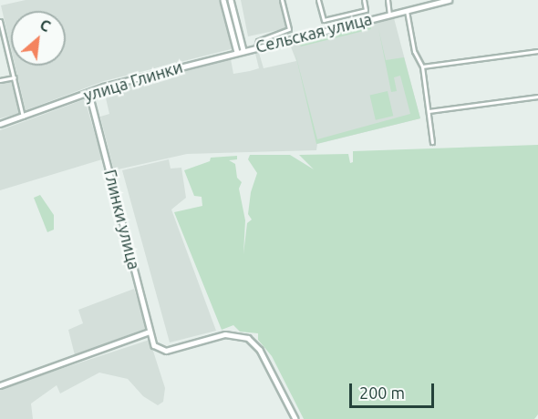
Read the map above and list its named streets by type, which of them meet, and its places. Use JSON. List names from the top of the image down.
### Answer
{
  "streets": {
    "main road": ["Сельская улица", "улица Глинки", "Глинки улица"]
  },
  "crossings": [
    ["Сельская улица", "улица Глинки"],
    ["улица Глинки", "Глинки улица"]
  ],
  "scale_bar": "200 m",
  "north": "top right"
}
